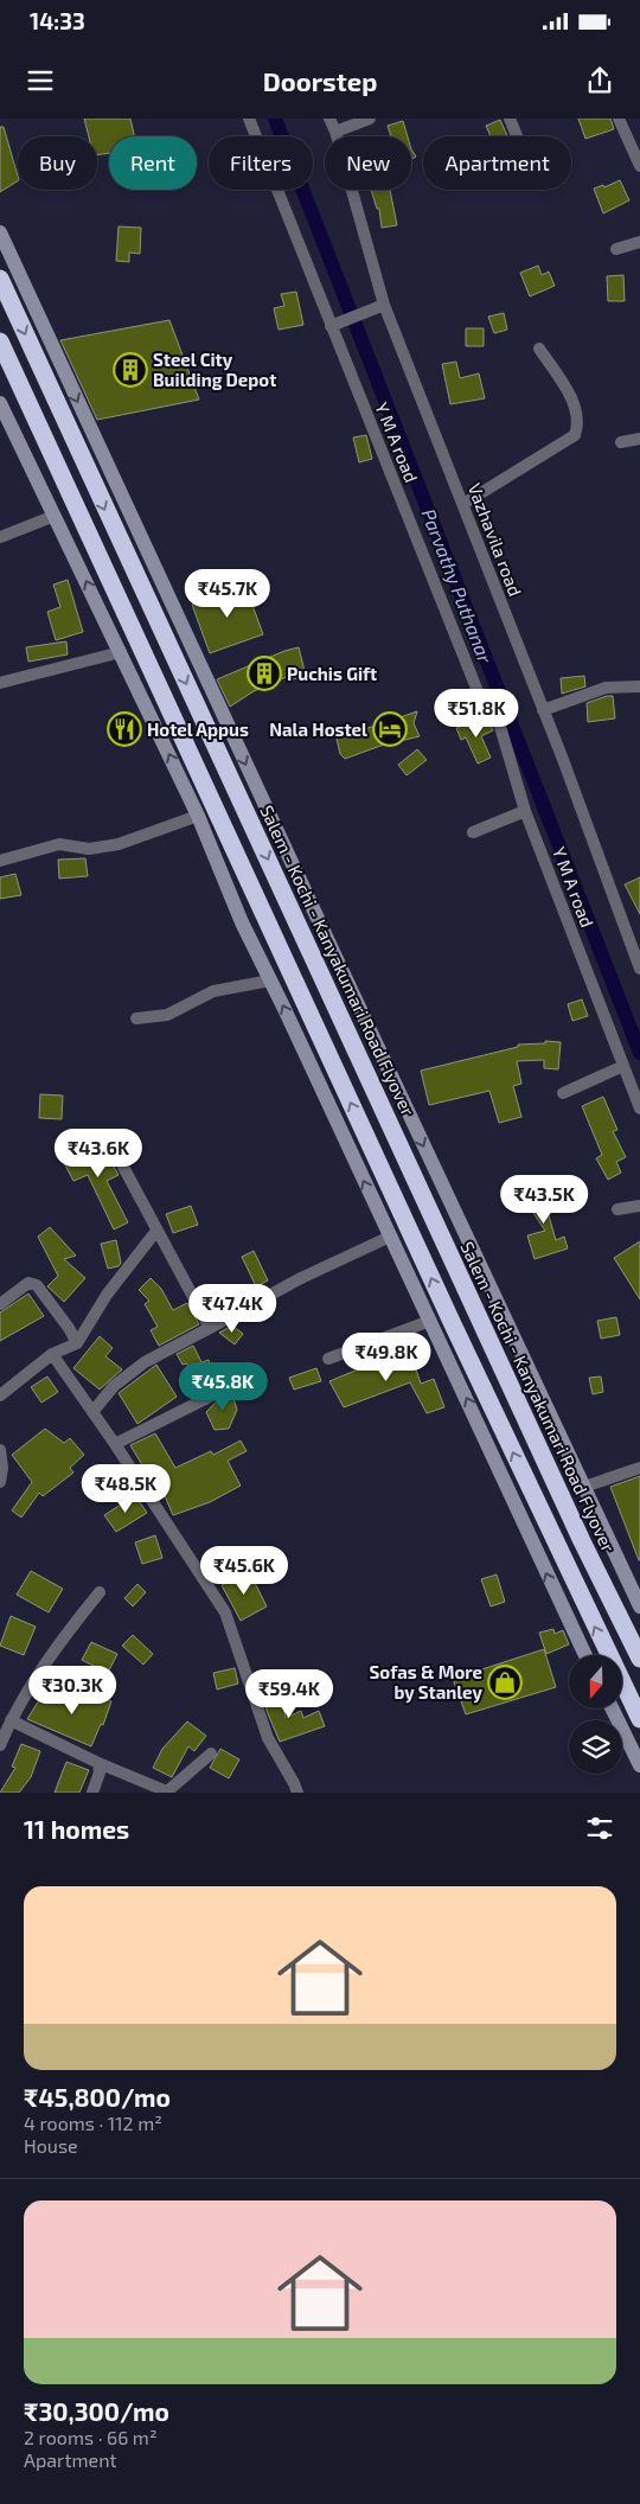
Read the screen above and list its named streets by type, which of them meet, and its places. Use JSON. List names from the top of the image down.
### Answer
{
  "streets": {
    "highway": ["Salem - Kochi - Kanyakumari Road Flyover"],
    "street": ["Y M A road", "Vazhavila road"]
  },
  "water": ["Parvathy Puthanar"],
  "places": {
    "building": ["Steel City Building Depot", "Puchis Gift"],
    "restaurant": ["Hotel Appus"],
    "hotel": ["Nala Hostel"],
    "shop": ["Sofas & More by Stanley"]
  },
  "north": "bottom",
  "page": {
    "status": "14:33",
    "header": "Doorstep",
    "chip": [
      "Buy",
      "Rent",
      "Filters",
      "New",
      "Apartment"
    ],
    "price": [
      "₹45.7K",
      "₹51.8K",
      "₹43.6K",
      "₹43.5K",
      "₹47.4K",
      "₹49.8K",
      "₹45.8K",
      "₹48.5K",
      "₹45.6K",
      "₹30.3K",
      "₹59.4K"
    ],
    "heading": "11 homes",
    "list": [
      {
        "name": "₹45,800/mo",
        "note": "4 rooms · 112 m² · House"
      },
      {
        "name": "₹30,300/mo",
        "note": "2 rooms · 66 m² · Apartment"
      }
    ]
  }
}
